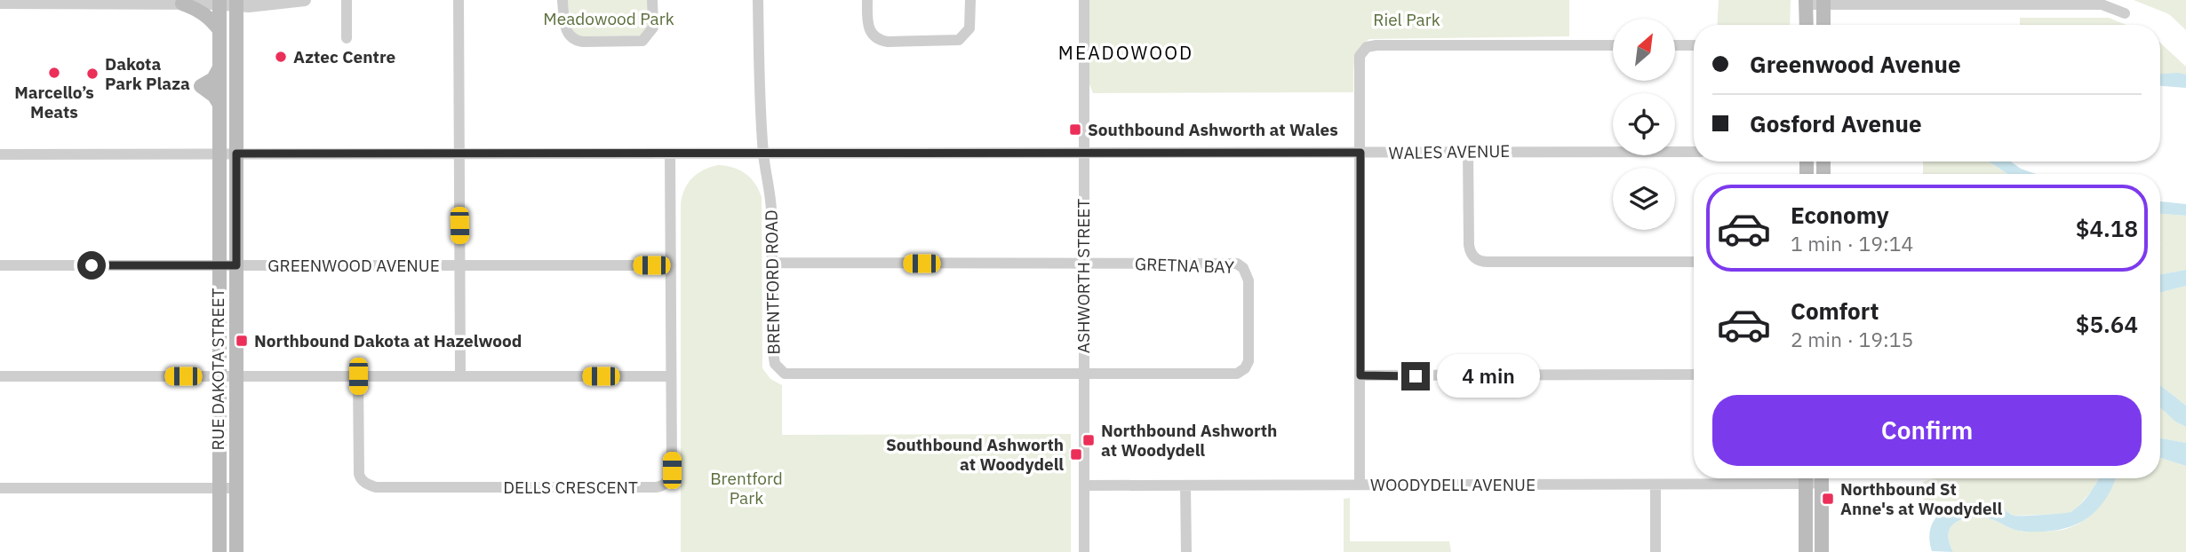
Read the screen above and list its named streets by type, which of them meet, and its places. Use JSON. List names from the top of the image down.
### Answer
{
  "streets": {
    "main road": ["RUE DAKOTA STREET"],
    "street": [
      "WALES AVENUE",
      "GREENWOOD AVENUE",
      "GRETNA BAY",
      "ASHWORTH STREET",
      "BRENTFORD ROAD",
      "WOODYDELL AVENUE",
      "DELLS CRESCENT"
    ]
  },
  "crossings": [
    ["WALES AVENUE", "ASHWORTH STREET"],
    ["WALES AVENUE", "BRENTFORD ROAD"],
    ["WALES AVENUE", "RUE DAKOTA STREET"],
    ["WALES AVENUE", "DELLS CRESCENT"],
    ["GREENWOOD AVENUE", "RUE DAKOTA STREET"],
    ["GREENWOOD AVENUE", "DELLS CRESCENT"],
    ["GRETNA BAY", "ASHWORTH STREET"],
    ["GRETNA BAY", "BRENTFORD ROAD"],
    ["ASHWORTH STREET", "BRENTFORD ROAD"],
    ["ASHWORTH STREET", "WOODYDELL AVENUE"]
  ],
  "districts": ["MEADOWOOD"],
  "parks": ["Meadowood Park", "Riel Park", "Brentford Park"],
  "places": {
    "other": ["Aztec Centre", "Marcello’s Meats", "Dakota Park Plaza"],
    "transit": [
      "Southbound Ashworth at Wales",
      "Northbound Dakota at Hazelwood",
      "Northbound Ashworth at Woodydell",
      "Southbound Ashworth at Woodydell",
      "Northbound St Anne's at Woodydell"
    ]
  },
  "north": "top right",
  "page": {
    "banner": ["Greenwood Avenue", "Gosford Avenue"],
    "list": [
      {
        "name": "Economy",
        "note": "1 min · 19:14",
        "value": "$4.18"
      },
      {
        "name": "Comfort",
        "note": "2 min · 19:15",
        "value": "$5.64"
      }
    ],
    "bubble": "4 min",
    "buttons": "Confirm"
  }
}
